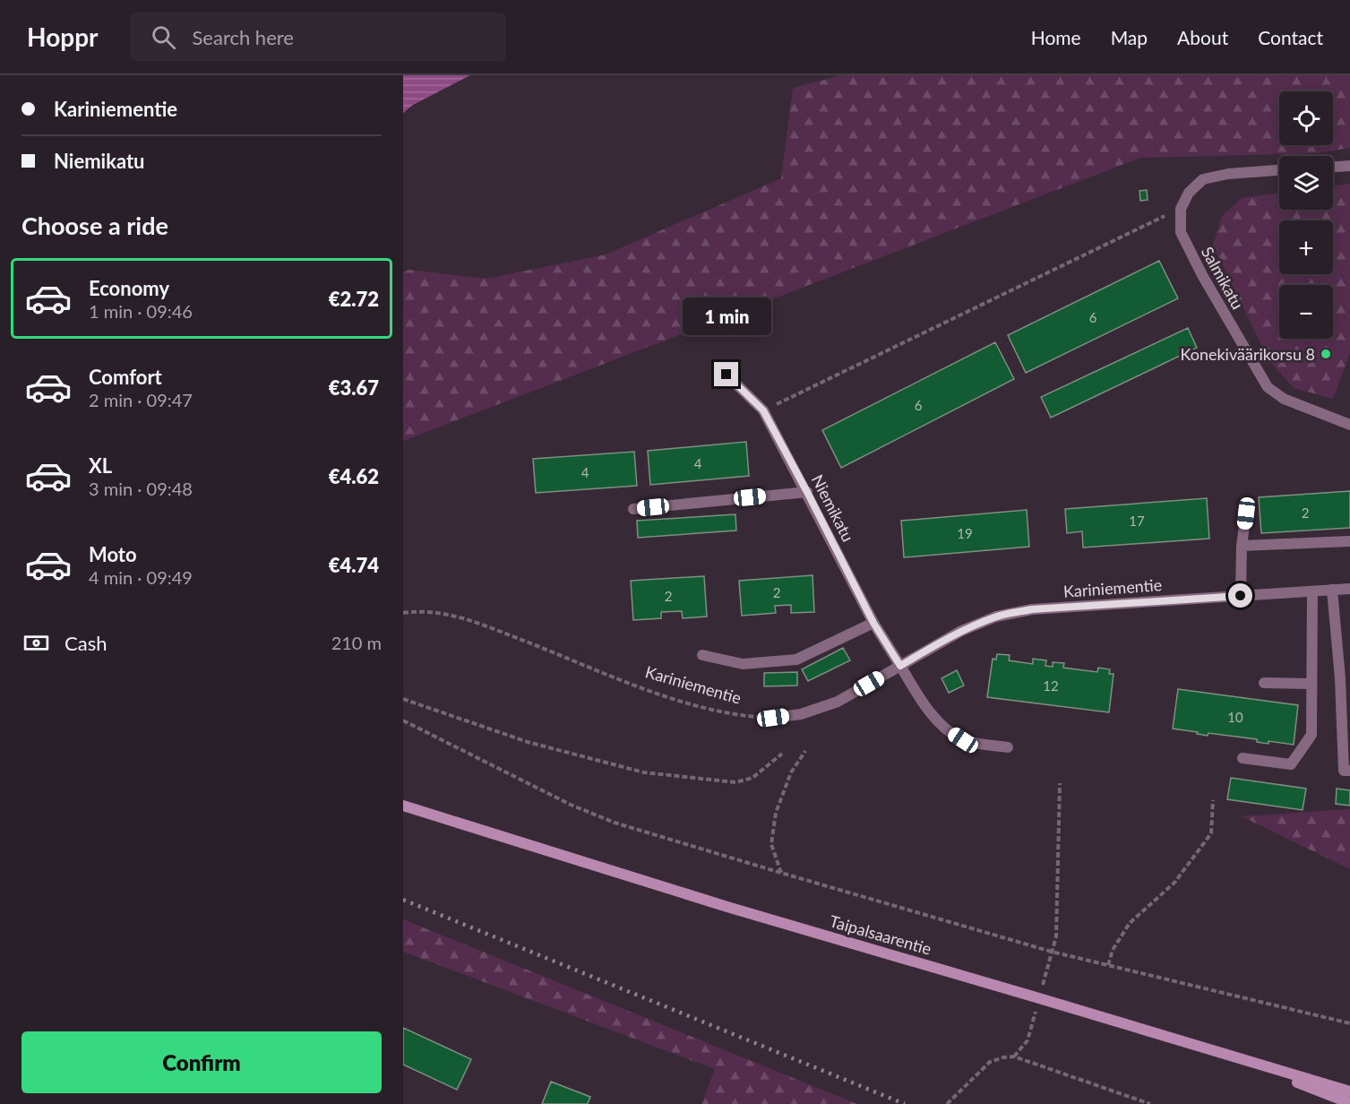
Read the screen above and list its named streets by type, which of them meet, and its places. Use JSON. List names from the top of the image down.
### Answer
{
  "streets": {
    "main road": ["Taipalsaarentie"],
    "street": ["Salmikatu", "Niemikatu", "Kariniementie"]
  },
  "crossings": [
    ["Niemikatu", "Kariniementie"]
  ],
  "places": ["Konekiväärikorsu 8"],
  "house_numbers": [
    "6",
    "6",
    "4",
    "4",
    "2",
    "17",
    "19",
    "2",
    "2",
    "12",
    "10"
  ],
  "page": {
    "header": "Hoppr",
    "search": "Search here",
    "nav": [
      "Home",
      "Map",
      "About",
      "Contact"
    ],
    "banner": ["Kariniementie", "Niemikatu"],
    "map_buttons": ["+", "−"],
    "heading": "Choose a ride",
    "list": [
      {
        "name": "Economy",
        "note": "1 min · 09:46",
        "value": "€2.72"
      },
      {
        "name": "Comfort",
        "note": "2 min · 09:47",
        "value": "€3.67"
      },
      {
        "name": "XL",
        "note": "3 min · 09:48",
        "value": "€4.62"
      },
      {
        "name": "Moto",
        "note": "4 min · 09:49",
        "value": "€4.74"
      }
    ],
    "bubble": "1 min",
    "pay": ["Cash", "210 m"],
    "buttons": "Confirm"
  }
}
